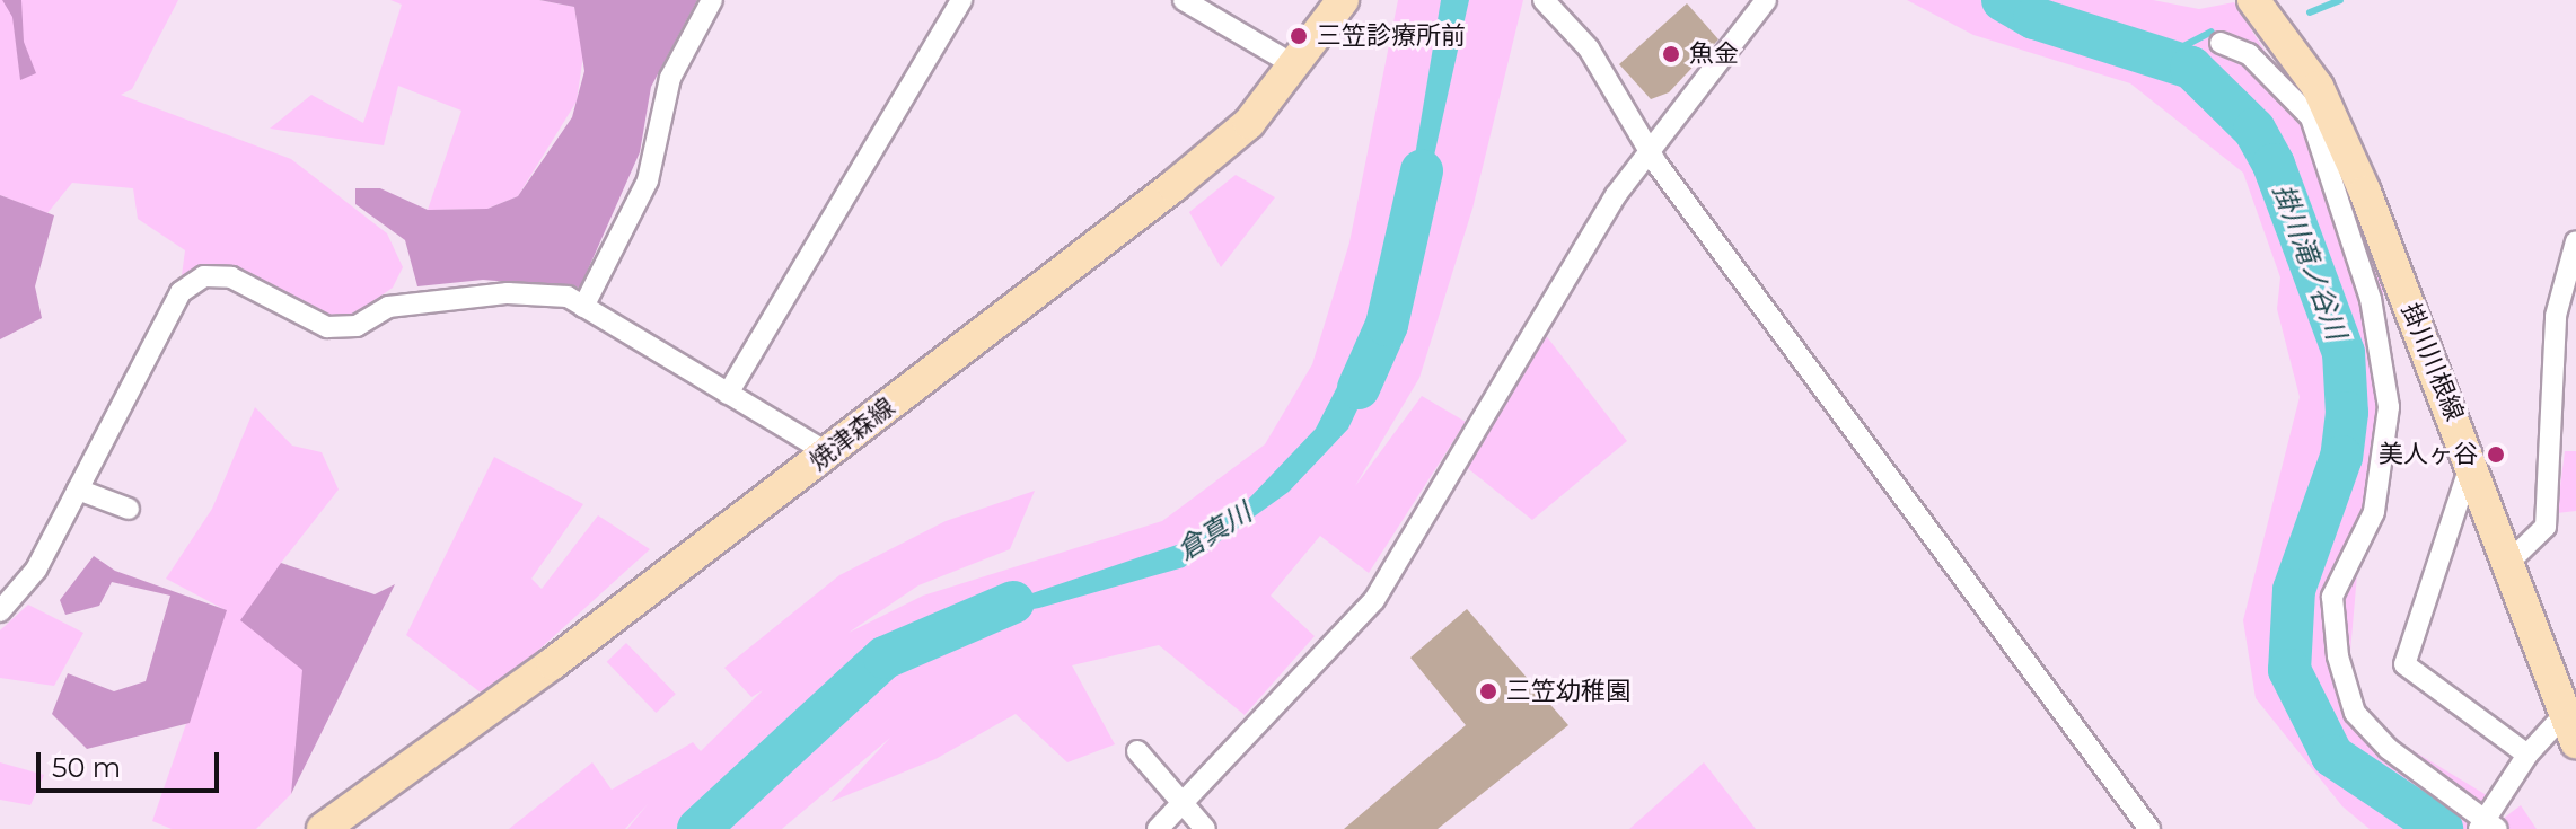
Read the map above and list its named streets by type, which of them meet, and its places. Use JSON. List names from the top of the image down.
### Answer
{
  "streets": {
    "main road": ["掛川川根線", "焼津森線"]
  },
  "water": ["掛川滝ノ谷川", "倉真川"],
  "places": [
    "三笠診療所前",
    "魚金",
    "美人ヶ谷",
    "三笠幼稚園"
  ],
  "scale_bar": "50 m"
}
